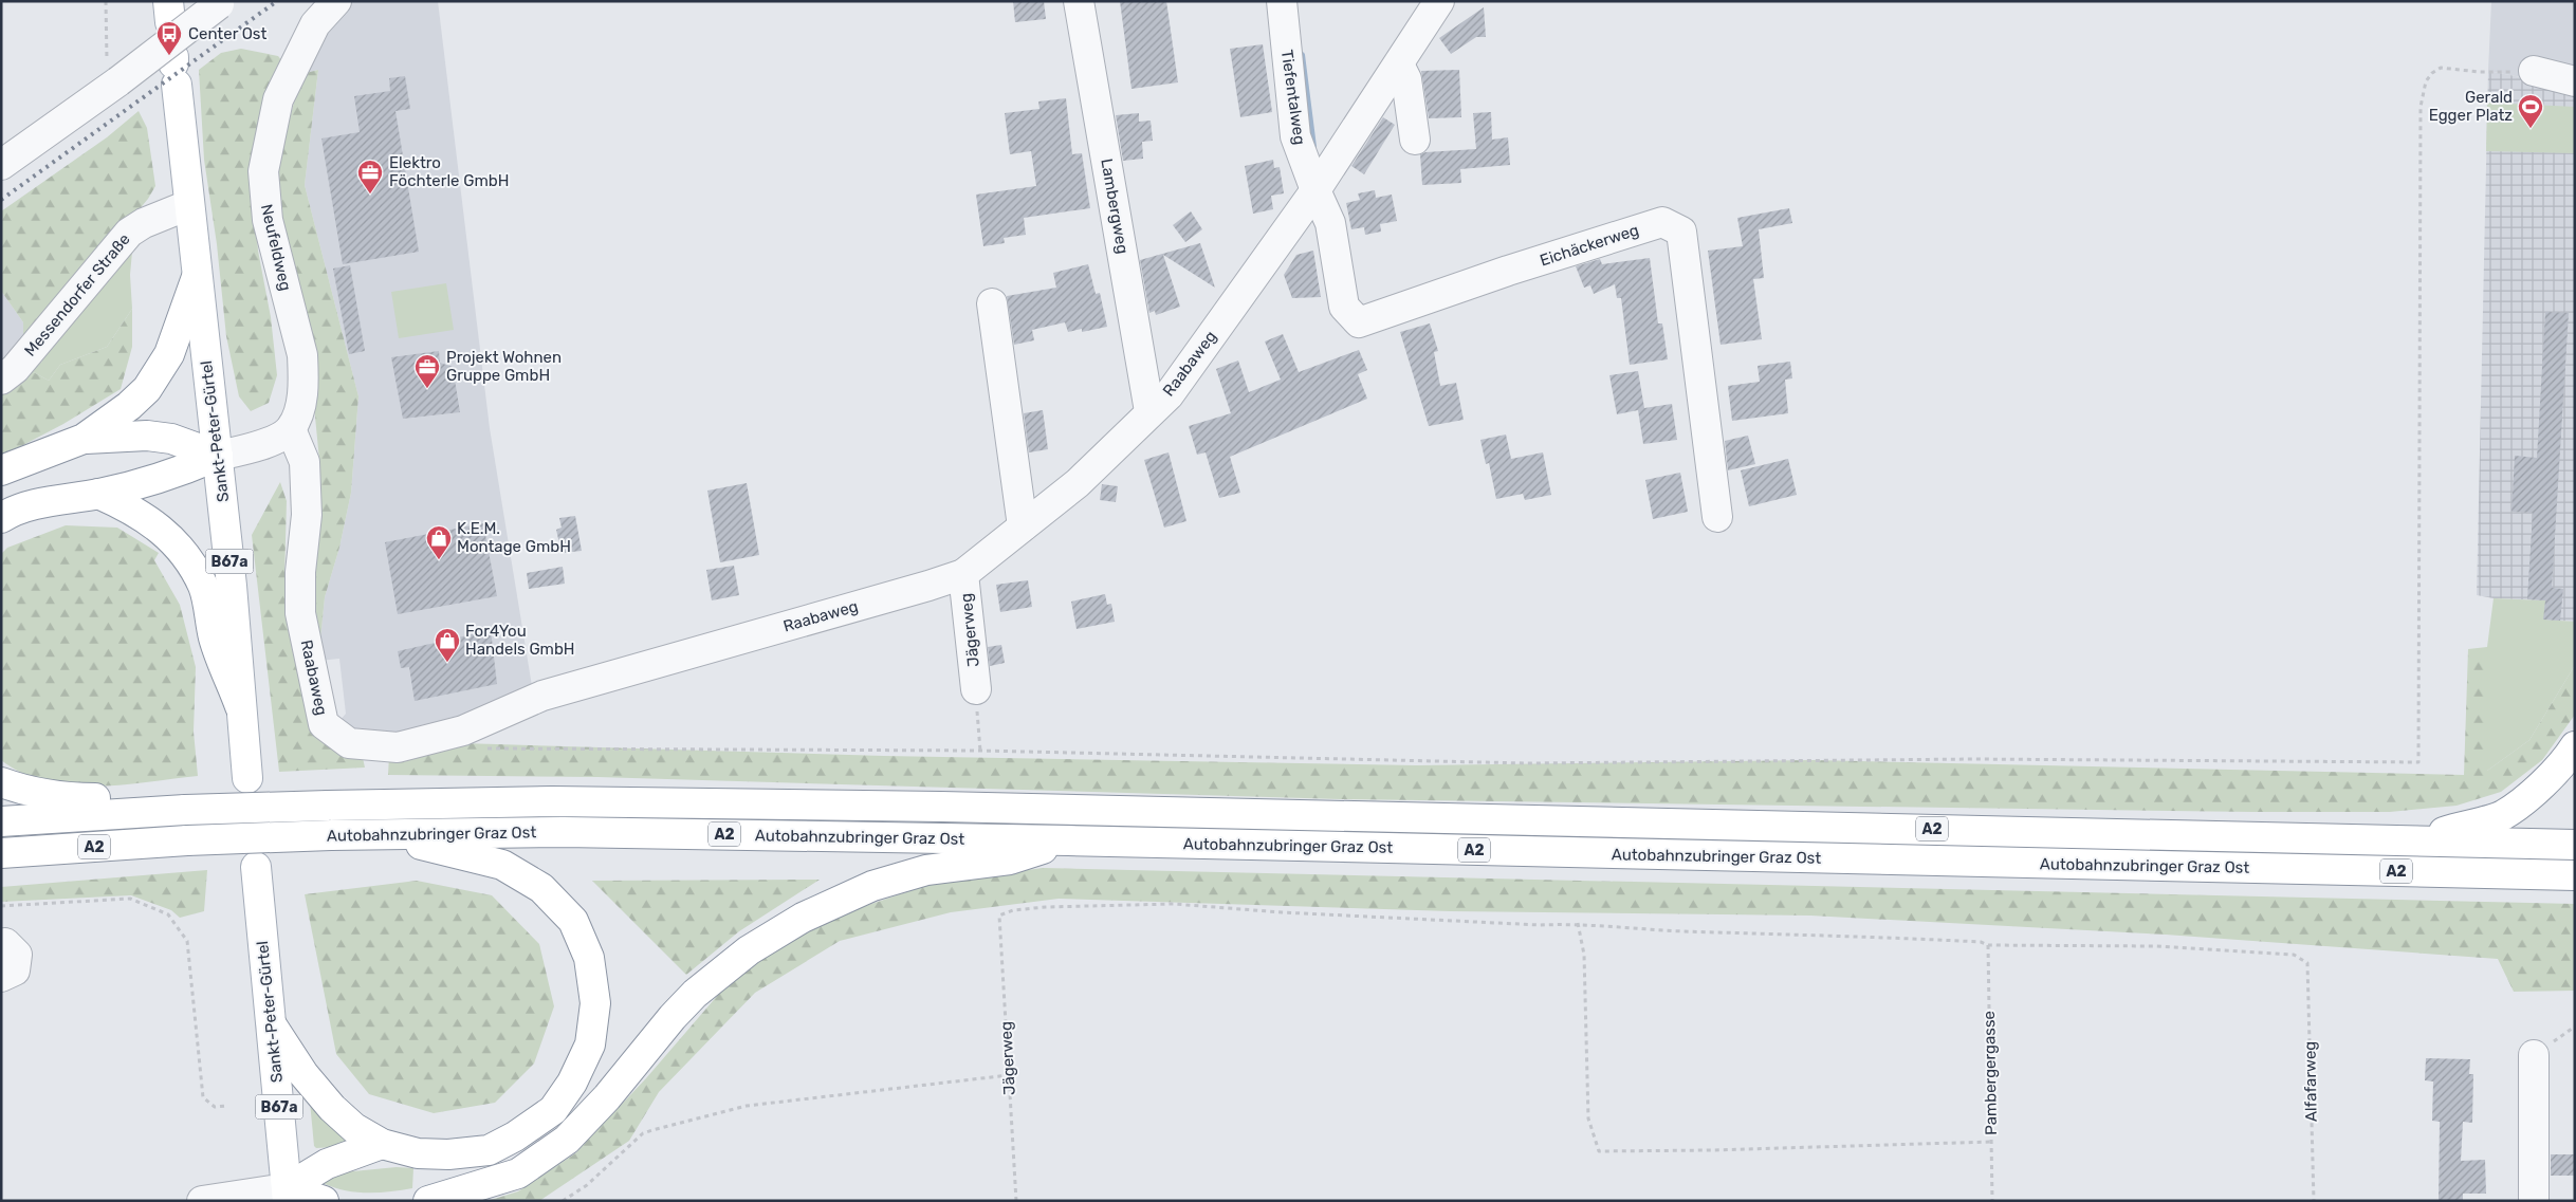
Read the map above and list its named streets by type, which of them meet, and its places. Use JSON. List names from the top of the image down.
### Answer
{
  "streets": {
    "main road": [
      "Sankt-Peter-Gürtel",
      "B67a",
      "A2",
      "Autobahnzubringer Graz Ost"
    ],
    "street": [
      "Tiefentalweg",
      "Lambergweg",
      "Eichäckerweg",
      "Neufeldweg",
      "Messendorfer Straße",
      "Raabaweg",
      "Jägerweg"
    ],
    "path": ["Pambergergasse", "Alfafarweg"]
  },
  "crossings": [
    ["Tiefentalweg", "Eichäckerweg"],
    ["Tiefentalweg", "Raabaweg"],
    ["Lambergweg", "Raabaweg"],
    ["Eichäckerweg", "Raabaweg"],
    ["Neufeldweg", "Raabaweg"],
    ["Messendorfer Straße", "Sankt-Peter-Gürtel"],
    ["Raabaweg", "Jägerweg"],
    ["Pambergergasse", "Alfafarweg"]
  ],
  "places": {
    "bus stop": ["Center Ost"],
    "sports": ["Gerald Egger Platz"],
    "office": ["Elektro Föchterle GmbH", "Projekt Wohnen Gruppe GmbH"],
    "shop": ["K.E.M. Montage GmbH", "For4You Handels GmbH"]
  }
}
